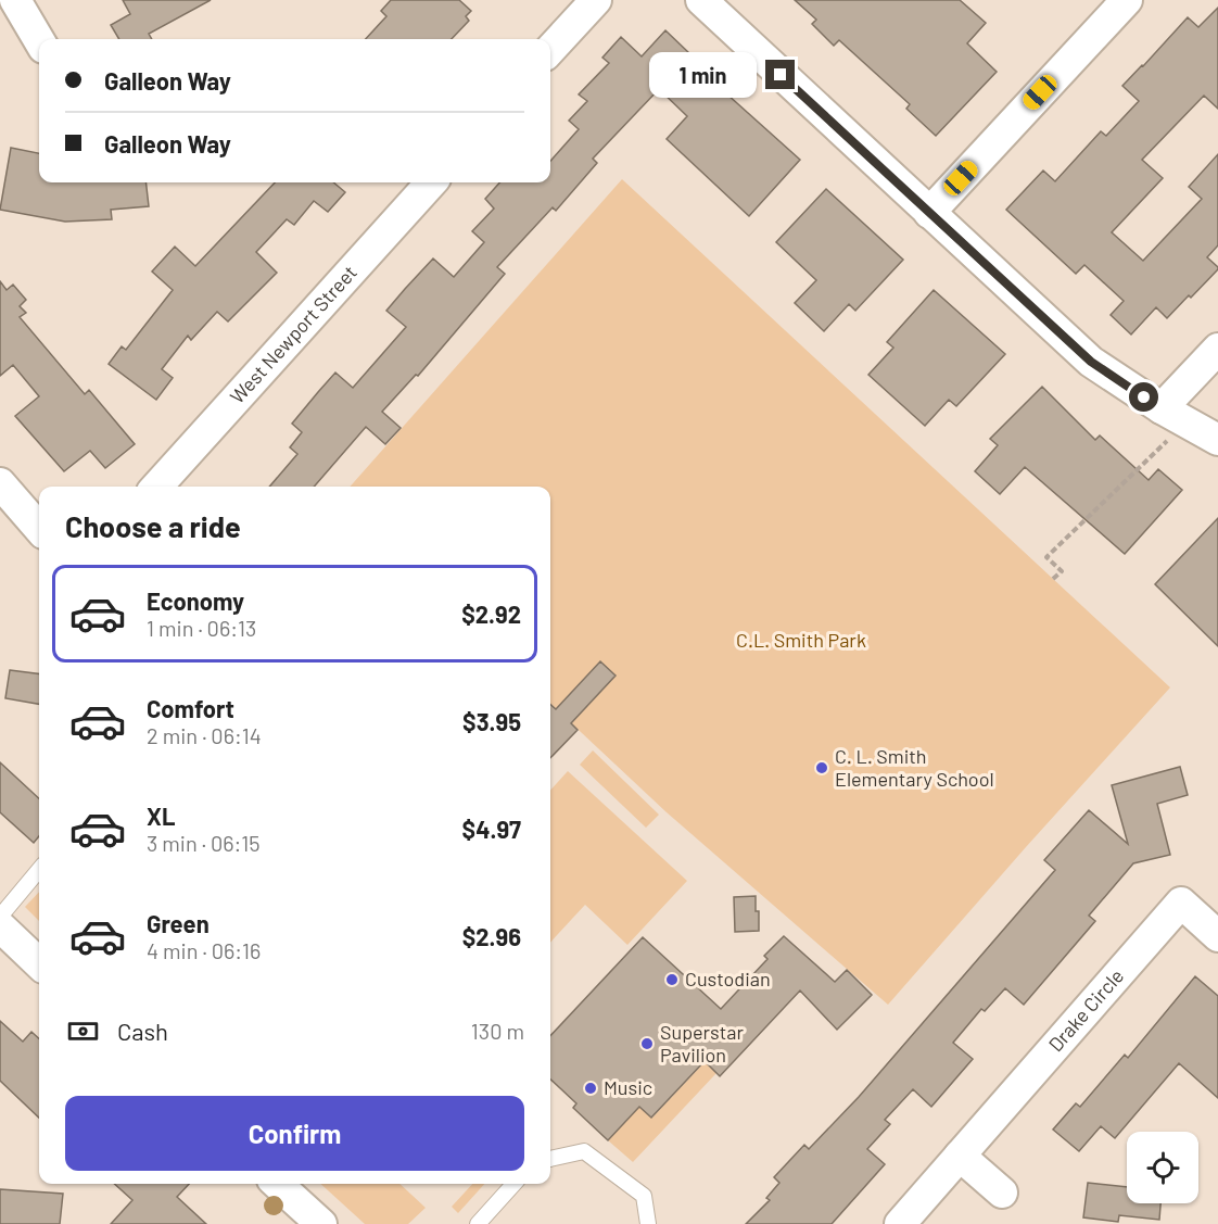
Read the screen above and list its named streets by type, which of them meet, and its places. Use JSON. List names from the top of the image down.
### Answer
{
  "streets": {
    "street": ["West Newport Street", "Drake Circle"]
  },
  "parks": ["C.L. Smith Park"],
  "places": [
    "C. L. Smith Elementary School",
    "Custodian",
    "Superstar Pavilion",
    "Music"
  ],
  "page": {
    "banner": ["Galleon Way", "Galleon Way"],
    "bubble": "1 min",
    "heading": "Choose a ride",
    "list": [
      {
        "name": "Economy",
        "note": "1 min · 06:13",
        "value": "$2.92"
      },
      {
        "name": "Comfort",
        "note": "2 min · 06:14",
        "value": "$3.95"
      },
      {
        "name": "XL",
        "note": "3 min · 06:15",
        "value": "$4.97"
      },
      {
        "name": "Green",
        "note": "4 min · 06:16",
        "value": "$2.96"
      }
    ],
    "pay": ["Cash", "130 m"],
    "buttons": "Confirm"
  }
}
